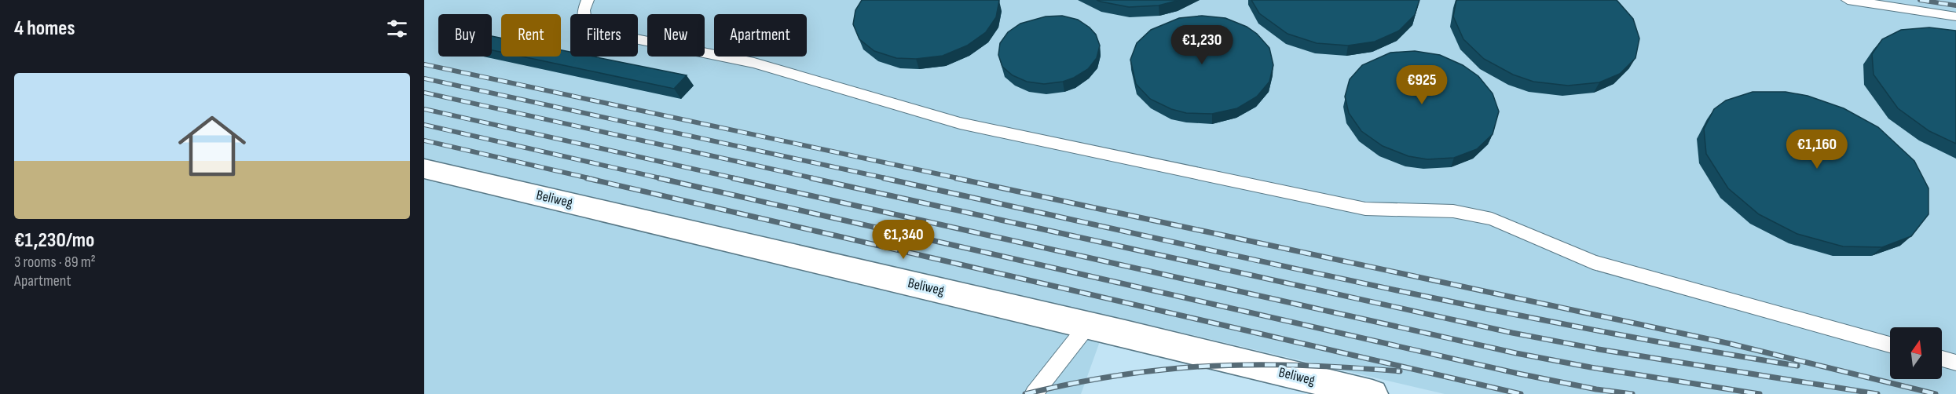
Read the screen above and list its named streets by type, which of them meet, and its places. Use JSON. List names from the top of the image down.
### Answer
{
  "streets": {
    "street": ["Beliweg"]
  },
  "north": "top",
  "page": {
    "heading": "4 homes",
    "chip": [
      "Buy",
      "Rent",
      "Filters",
      "New",
      "Apartment"
    ],
    "price": [
      "€1,230",
      "€925",
      "€1,160",
      "€1,340"
    ],
    "list": [
      {
        "name": "€1,230/mo",
        "note": "3 rooms · 89 m² · Apartment"
      }
    ]
  }
}
